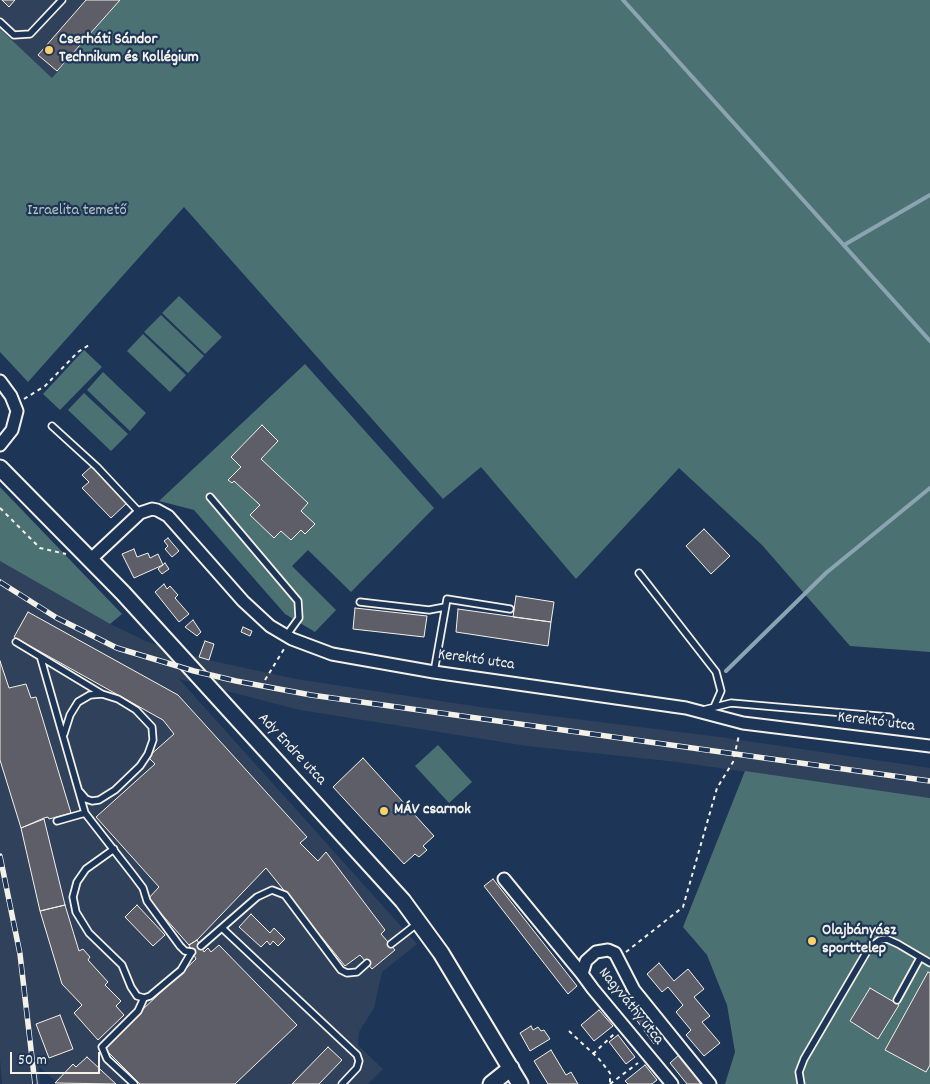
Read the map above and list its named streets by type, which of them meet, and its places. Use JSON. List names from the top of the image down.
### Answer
{
  "streets": {
    "street": ["Kerektó utca", "Ady Endre utca", "Nagyváthy utca"]
  },
  "parks": ["Izraelita temető"],
  "places": ["Cserháti Sándor Technikum és Kollégium", "MÁV csarnok", "Olajbányász sporttelep"],
  "scale_bar": "50 m"
}
